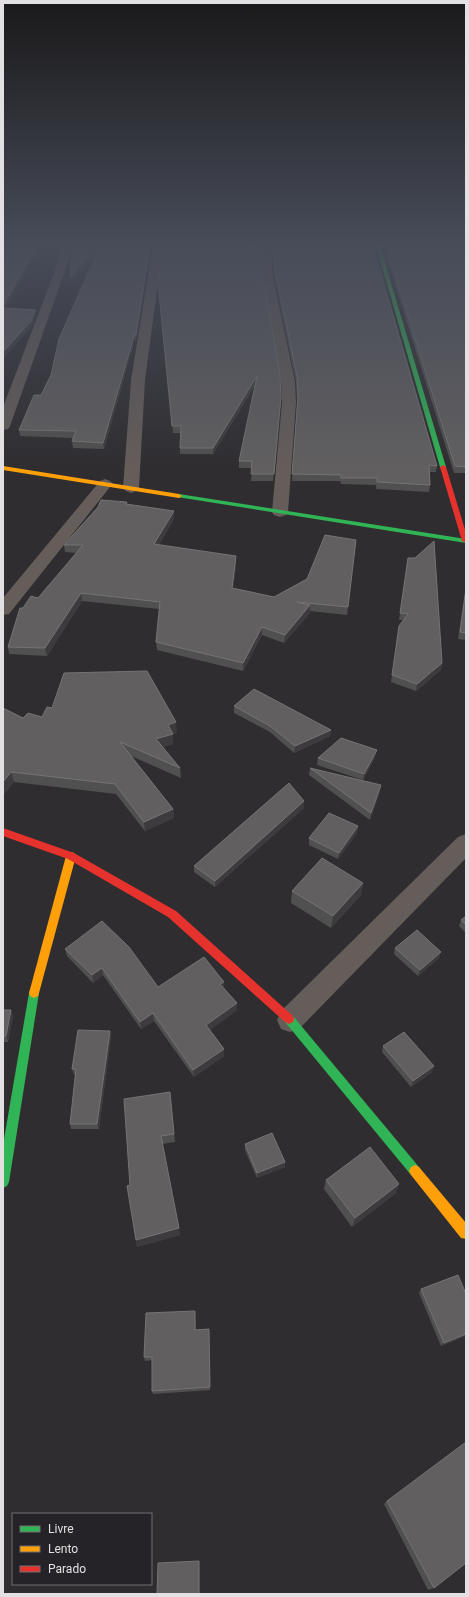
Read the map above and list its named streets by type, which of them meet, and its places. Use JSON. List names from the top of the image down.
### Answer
{
  "legend": ["Livre", "Lento", "Parado"]
}
